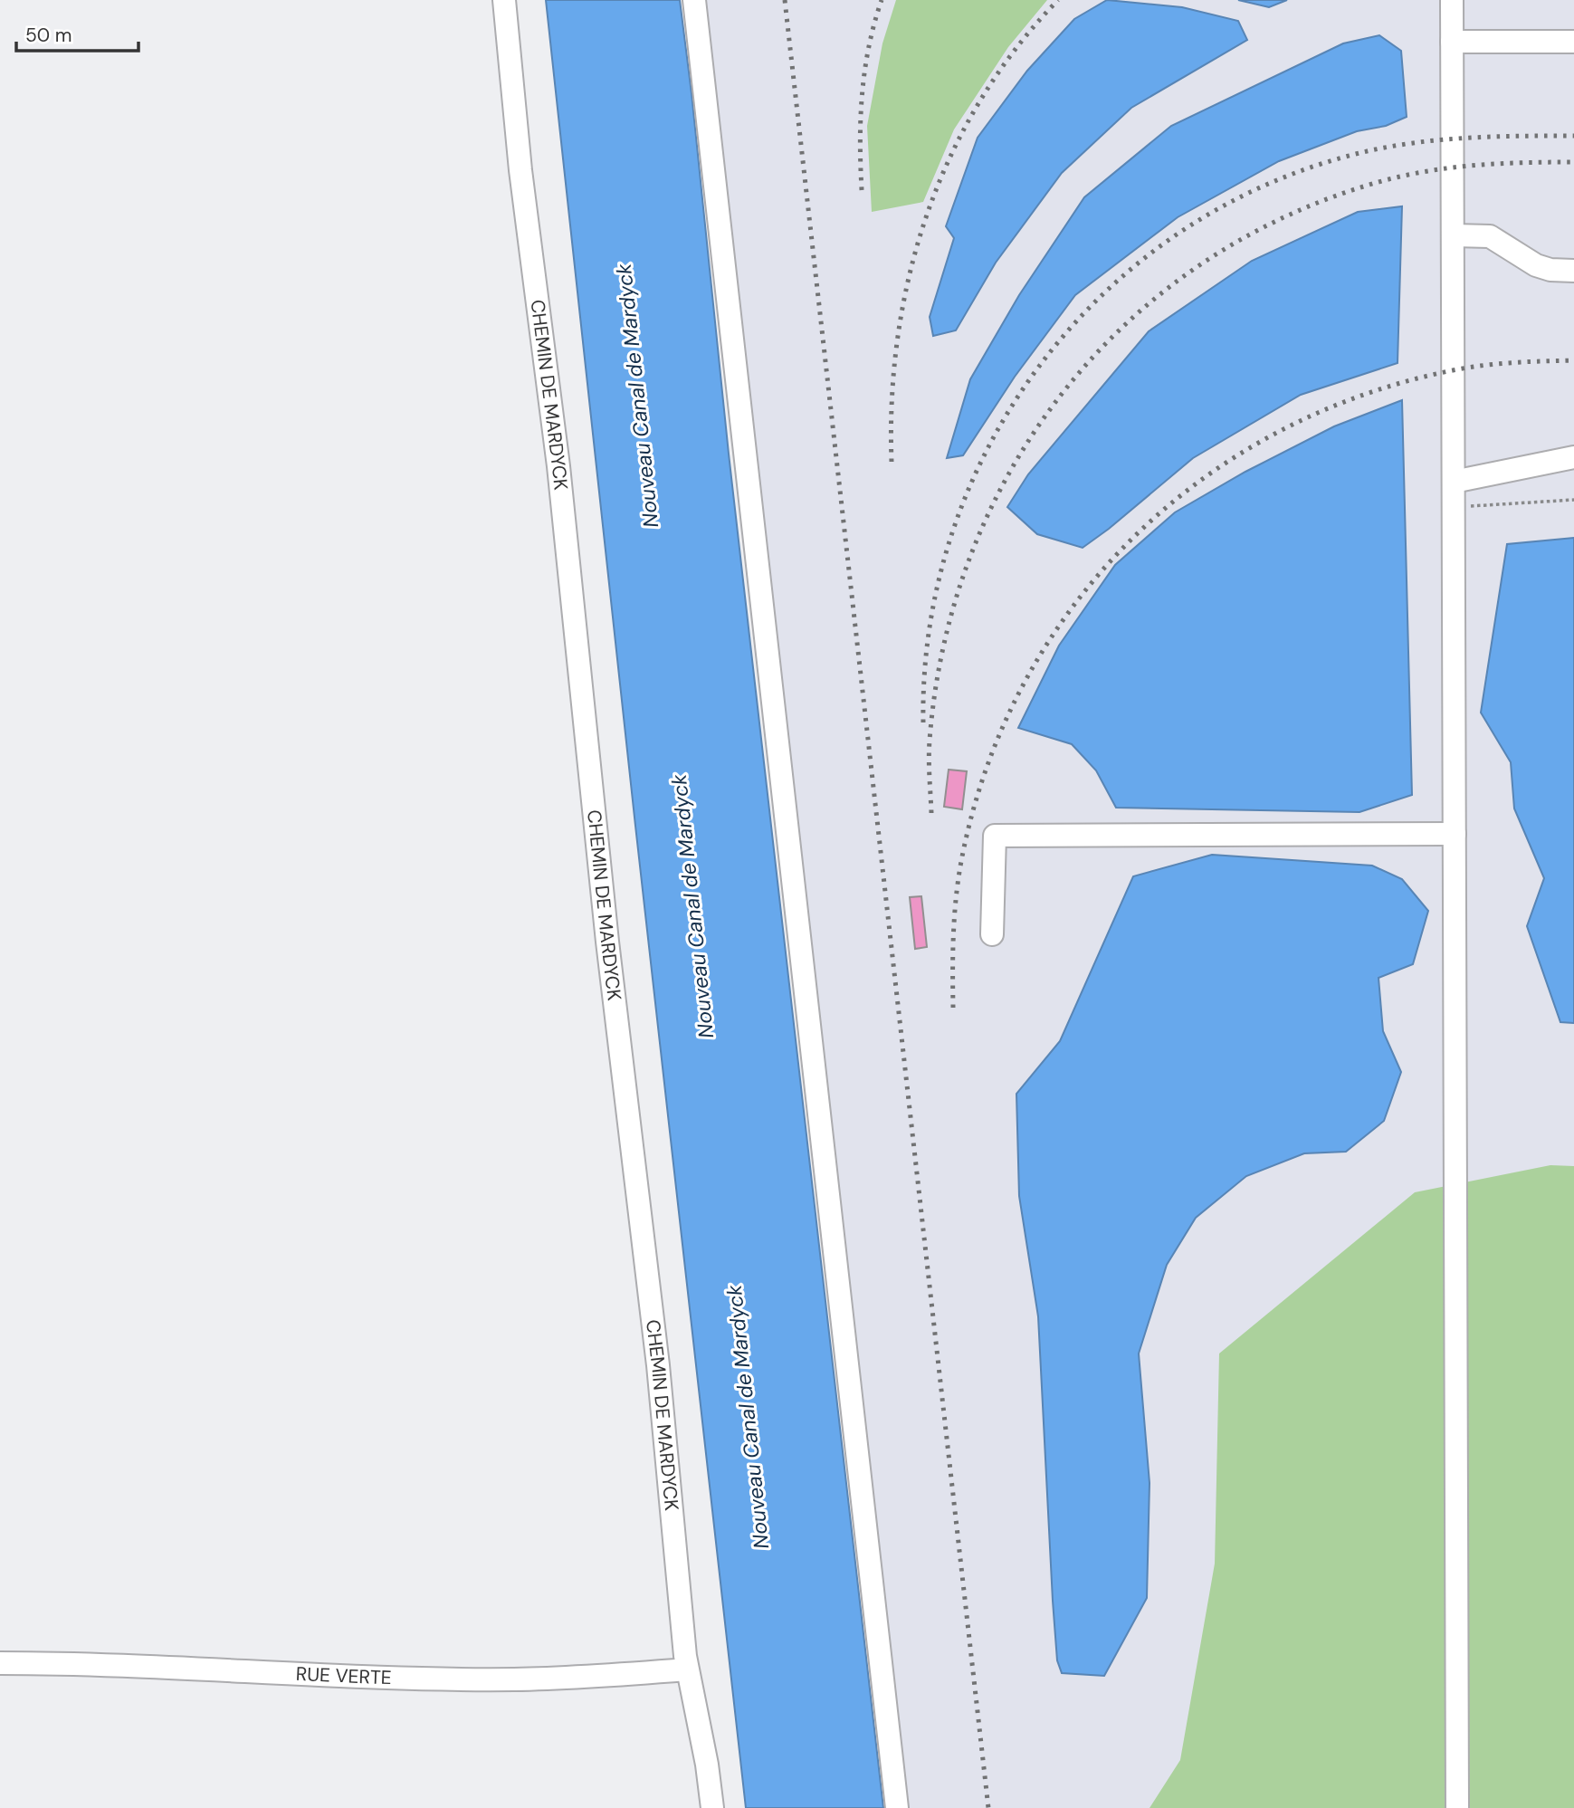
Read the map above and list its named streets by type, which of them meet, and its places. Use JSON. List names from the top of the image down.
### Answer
{
  "streets": {
    "street": ["CHEMIN DE MARDYCK", "RUE VERTE"]
  },
  "crossings": [
    ["CHEMIN DE MARDYCK", "RUE VERTE"]
  ],
  "water": ["Nouveau Canal de Mardyck"],
  "scale_bar": "50 m"
}
